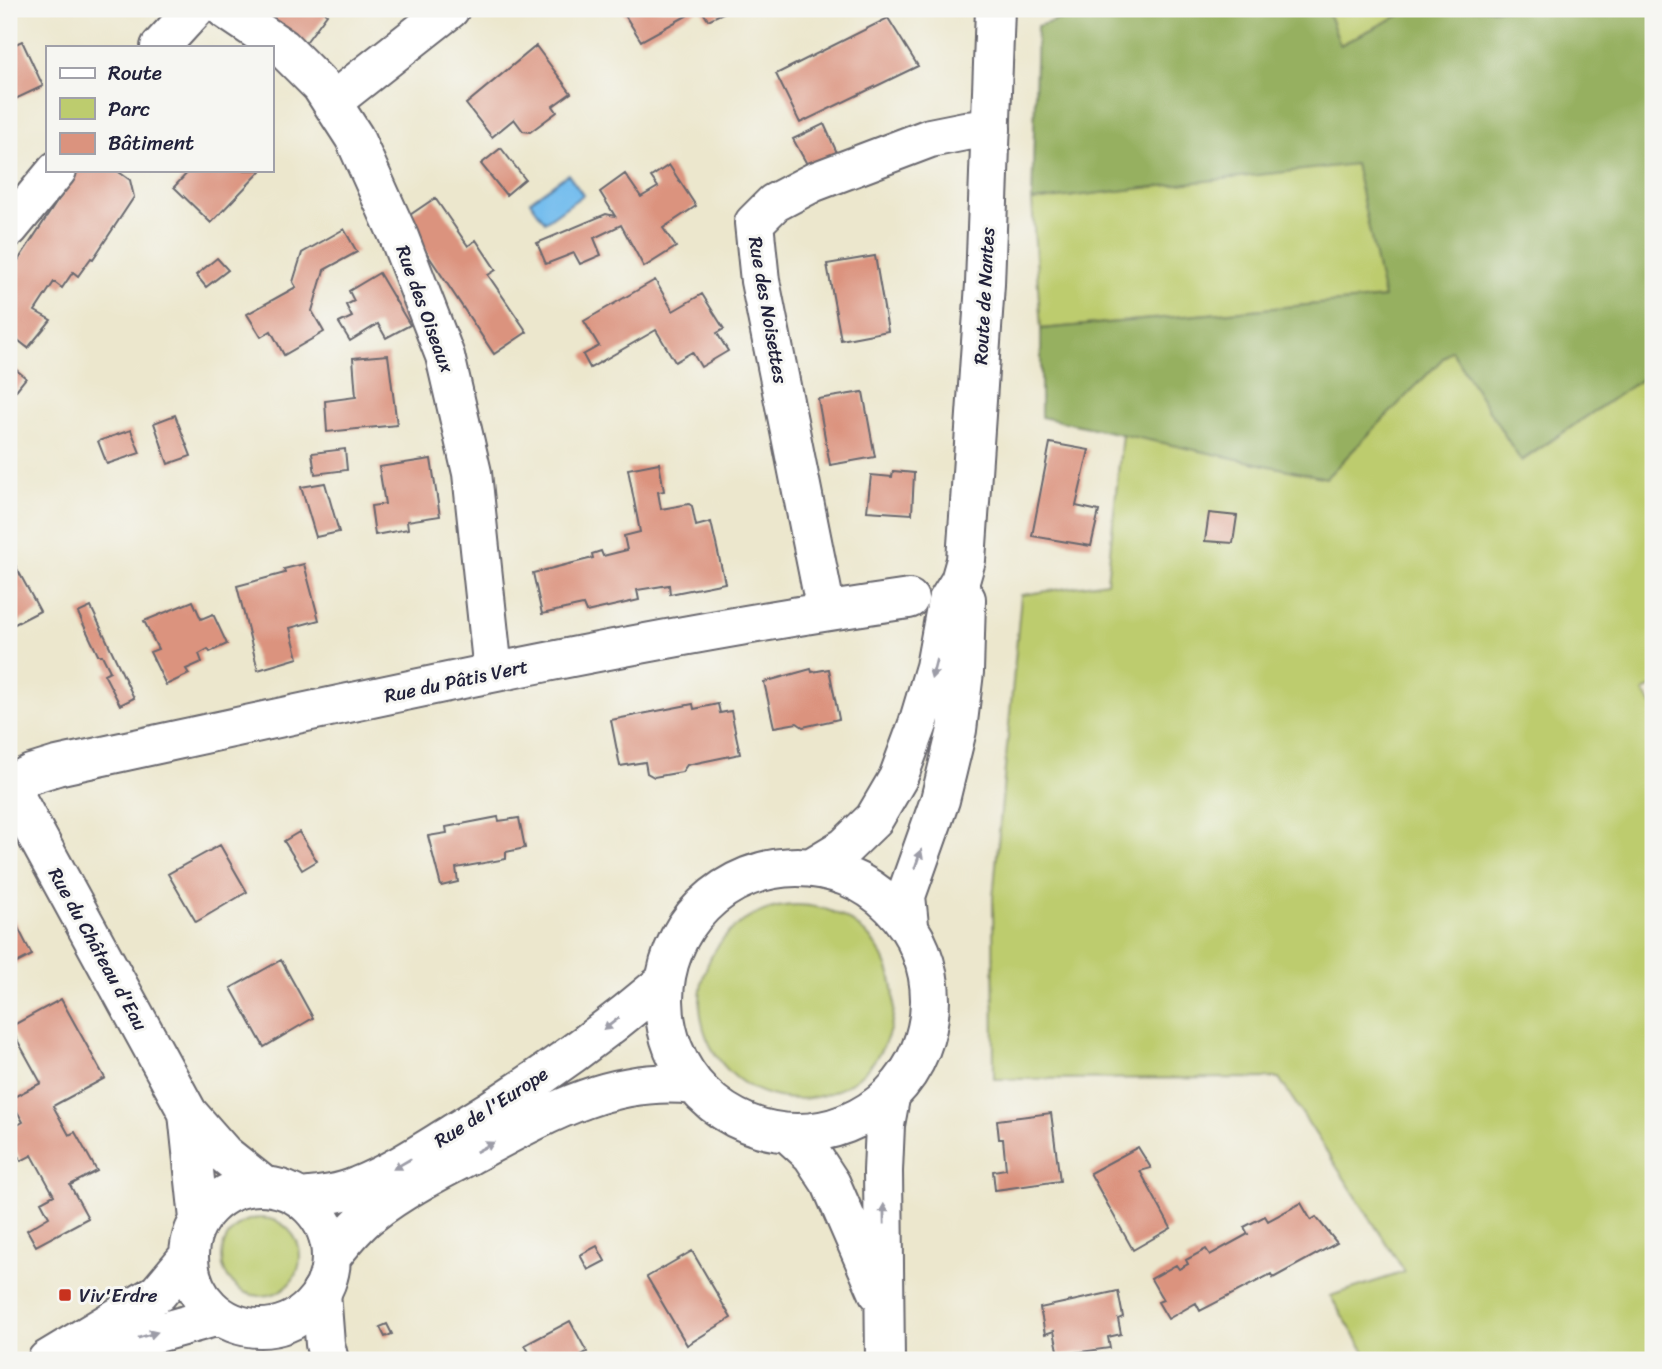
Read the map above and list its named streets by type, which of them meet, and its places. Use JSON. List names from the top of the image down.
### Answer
{
  "streets": {
    "street": [
      "Route de Nantes",
      "Rue des Oiseaux",
      "Rue des Noisettes",
      "Rue du Pâtis Vert",
      "Rue du Château d'Eau",
      "Rue de l'Europe"
    ]
  },
  "crossings": [
    ["Route de Nantes", "Rue des Noisettes"],
    ["Rue des Oiseaux", "Rue du Pâtis Vert"],
    ["Rue des Noisettes", "Rue du Pâtis Vert"],
    ["Rue du Pâtis Vert", "Rue du Château d'Eau"],
    ["Rue du Château d'Eau", "Rue de l'Europe"]
  ],
  "places": {
    "transit": ["Viv'Erdre"]
  },
  "legend": ["Route", "Parc", "Bâtiment"]
}
